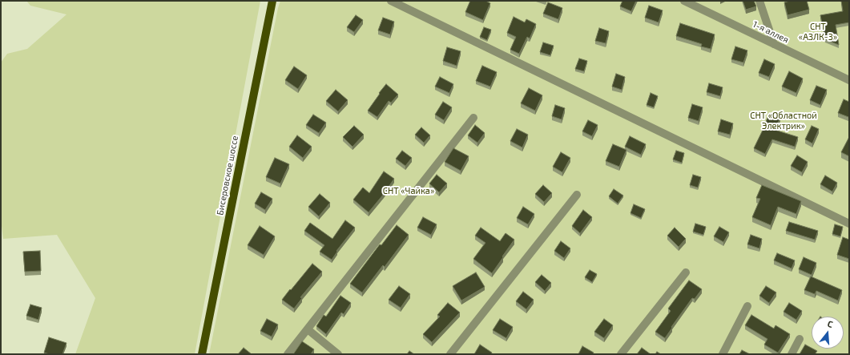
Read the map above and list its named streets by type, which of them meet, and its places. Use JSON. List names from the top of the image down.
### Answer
{
  "streets": {
    "main road": ["Бисеровское шоссе"],
    "street": ["1-я аллея"]
  },
  "parks": ["СНТ «АЗЛК-3»", "СНТ «Областной Электрик»", "СНТ «Чайка»"],
  "north": "top"
}
